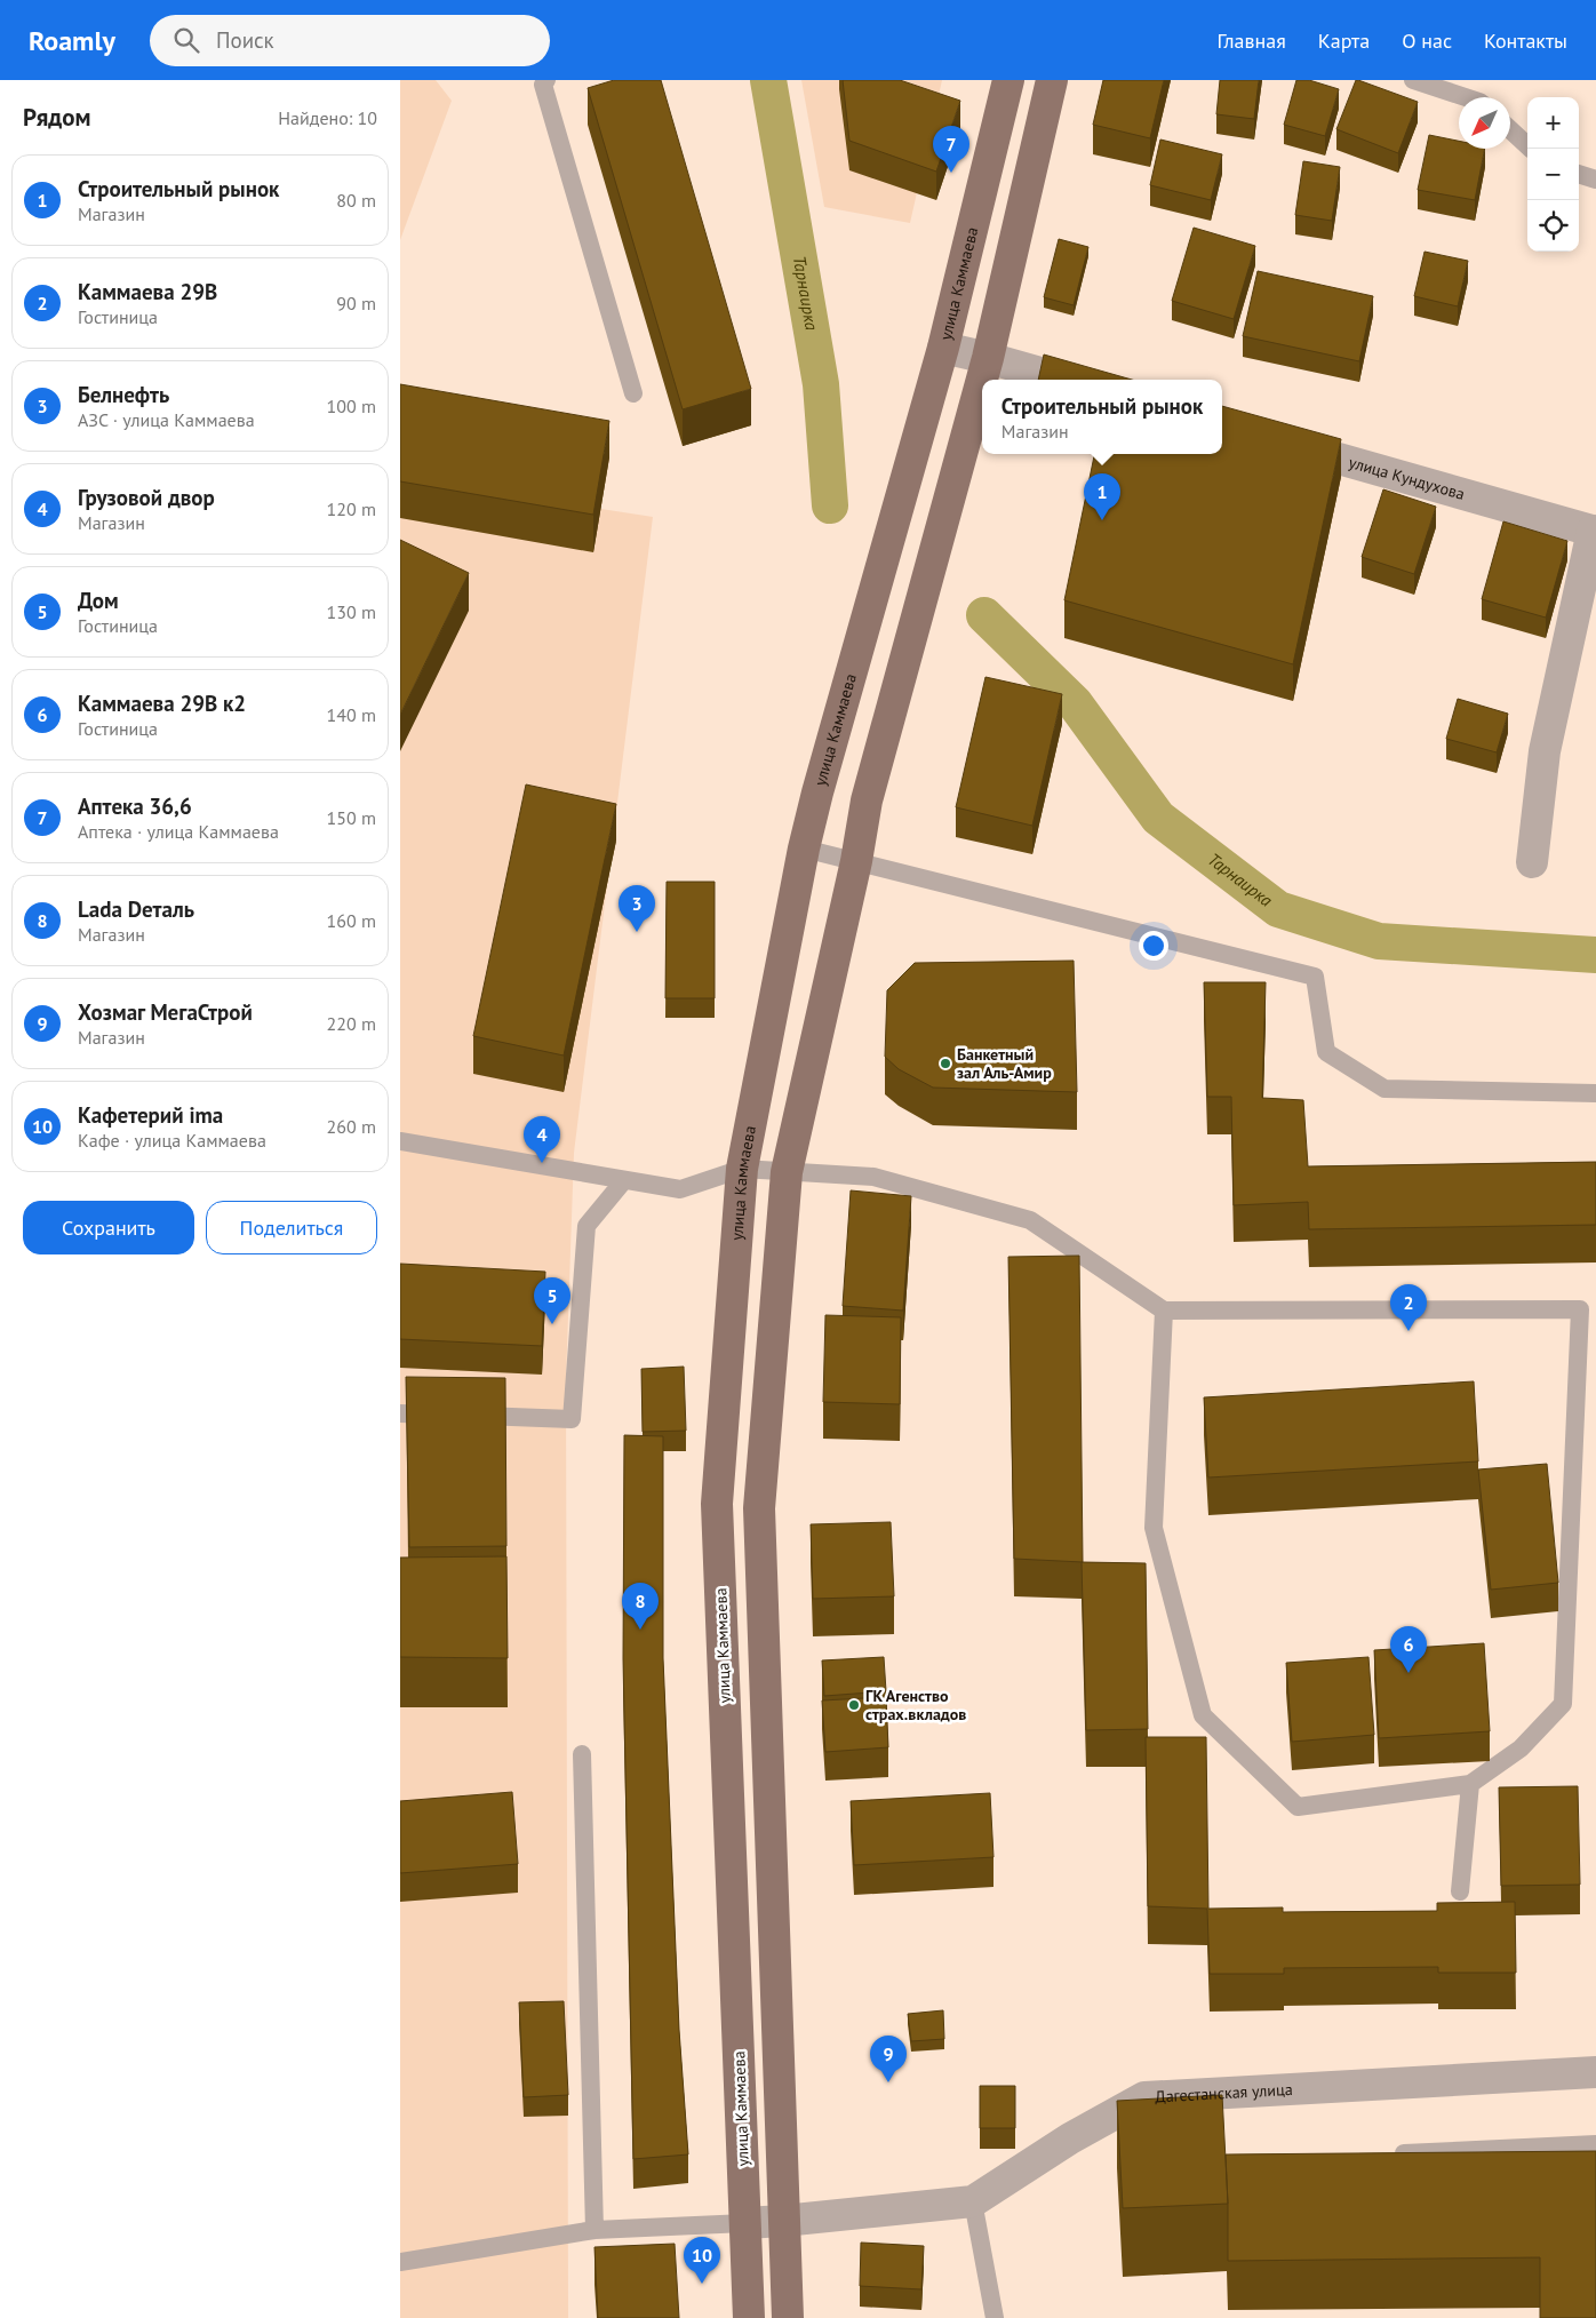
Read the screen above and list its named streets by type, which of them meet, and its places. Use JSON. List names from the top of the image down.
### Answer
{
  "streets": {
    "main road": ["улица Каммаева"],
    "street": ["улица Кундухова", "Дагестанская улица"]
  },
  "crossings": [
    ["улица Каммаева", "Дагестанская улица"]
  ],
  "water": ["Тарнаирка"],
  "places": ["Банкетный зал Аль-Амир", "ГК Агенство страх.вкладов"],
  "north": "bottom left",
  "page": {
    "header": "Roamly",
    "search": "Поиск",
    "nav": [
      "Главная",
      "Карта",
      "О нас",
      "Контакты"
    ],
    "heading": ["Рядом", "Найдено: 10"],
    "map_buttons": ["+", "−"],
    "pins": [
      "7",
      "1",
      "3",
      "4",
      "5",
      "2",
      "8",
      "6",
      "9",
      "10"
    ],
    "list": [
      {
        "mark": "1",
        "name": "Строительный рынок",
        "note": "Магазин",
        "value": "80 m"
      },
      {
        "mark": "2",
        "name": "Каммаева 29В",
        "note": "Гостиница",
        "value": "90 m"
      },
      {
        "mark": "3",
        "name": "Белнефть",
        "note": "АЗС · улица Каммаева",
        "value": "100 m"
      },
      {
        "mark": "4",
        "name": "Грузовой двор",
        "note": "Магазин",
        "value": "120 m"
      },
      {
        "mark": "5",
        "name": "Дом",
        "note": "Гостиница",
        "value": "130 m"
      },
      {
        "mark": "6",
        "name": "Каммаева 29В к2",
        "note": "Гостиница",
        "value": "140 m"
      },
      {
        "mark": "7",
        "name": "Аптека 36,6",
        "note": "Аптека · улица Каммаева",
        "value": "150 m"
      },
      {
        "mark": "8",
        "name": "Lada Dеталь",
        "note": "Магазин",
        "value": "160 m"
      },
      {
        "mark": "9",
        "name": "Хозмаг МегаСтрой",
        "note": "Магазин",
        "value": "220 m"
      },
      {
        "mark": "10",
        "name": "Кафетерий ima",
        "note": "Кафе · улица Каммаева",
        "value": "260 m"
      }
    ],
    "popup": ["Строительный рынок", "Магазин"],
    "buttons": ["Сохранить", "Поделиться"]
  }
}
